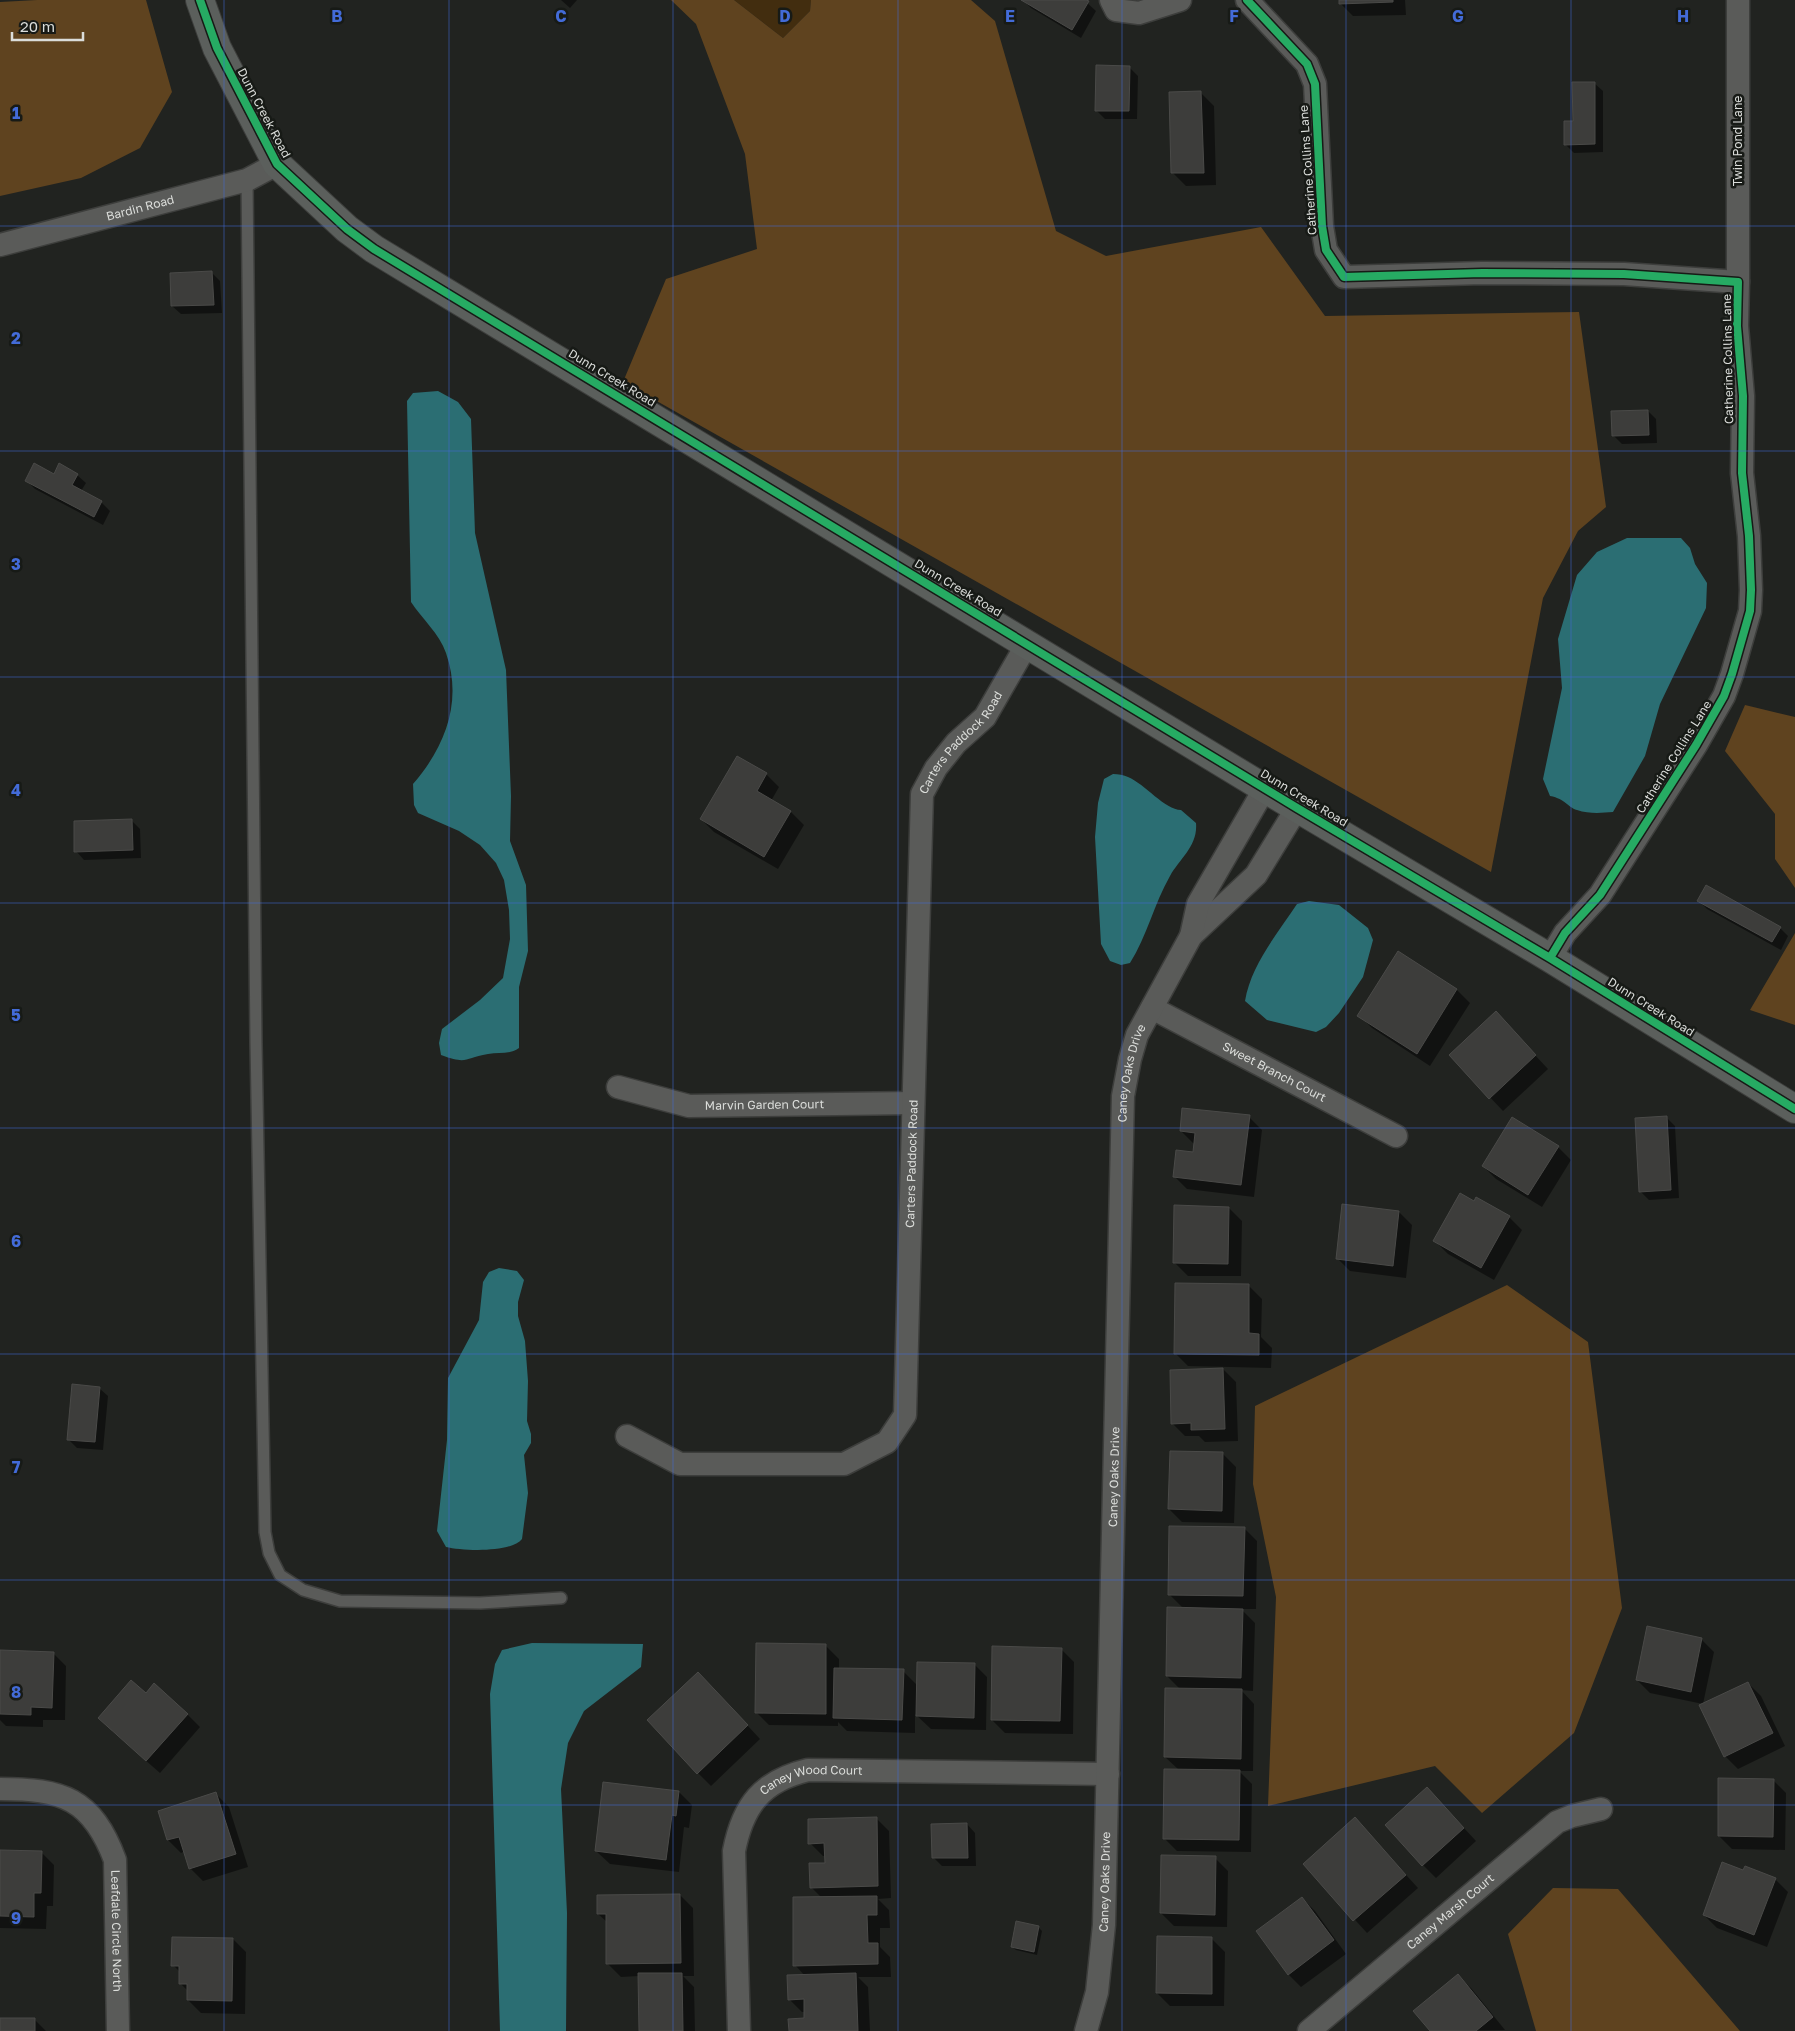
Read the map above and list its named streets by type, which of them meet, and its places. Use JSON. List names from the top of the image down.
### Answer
{
  "streets": {
    "street": [
      "Dunn Creek Road",
      "Twin Pond Lane",
      "Catherine Collins Lane",
      "Bardin Road",
      "Carters Paddock Road",
      "Sweet Branch Court",
      "Caney Oaks Drive",
      "Marvin Garden Court",
      "Caney Wood Court",
      "Caney Marsh Court",
      "Leafdale Circle North"
    ]
  },
  "crossings": [
    ["Dunn Creek Road", "Catherine Collins Lane"],
    ["Dunn Creek Road", "Bardin Road"],
    ["Dunn Creek Road", "Carters Paddock Road"],
    ["Dunn Creek Road", "Caney Oaks Drive"],
    ["Twin Pond Lane", "Catherine Collins Lane"],
    ["Carters Paddock Road", "Marvin Garden Court"],
    ["Sweet Branch Court", "Caney Oaks Drive"],
    ["Caney Oaks Drive", "Caney Wood Court"]
  ],
  "scale_bar": "20 m",
  "grid": {
    "columns": [
      "B",
      "C",
      "D",
      "E",
      "F",
      "G",
      "H"
    ],
    "rows": [
      "1",
      "2",
      "3",
      "4",
      "5",
      "6",
      "7",
      "8",
      "9"
    ]
  }
}
